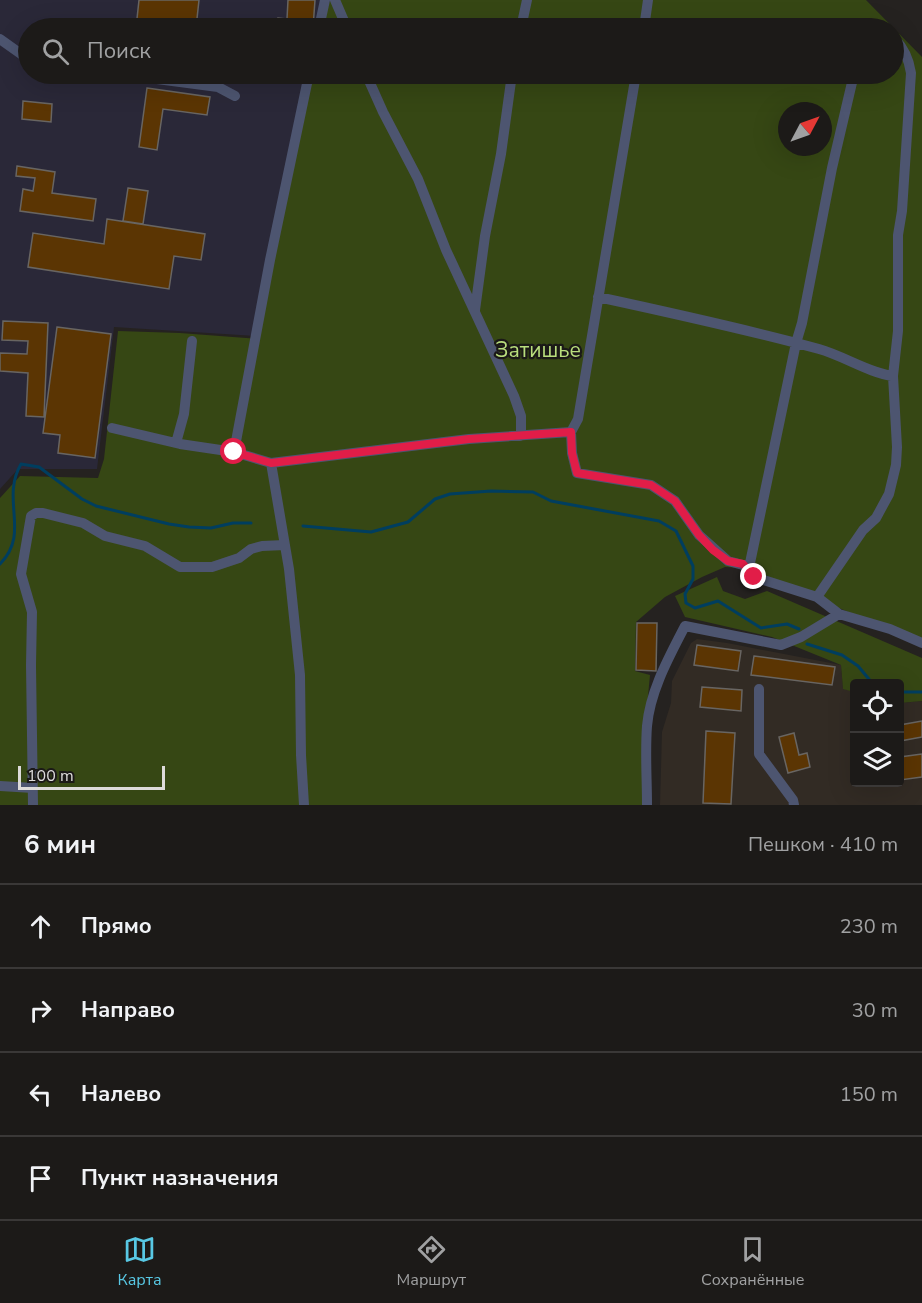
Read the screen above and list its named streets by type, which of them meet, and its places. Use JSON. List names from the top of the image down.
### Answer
{
  "parks": ["Затишье"],
  "scale_bar": "100 m",
  "north": "top right",
  "page": {
    "search": "Поиск",
    "scale": "100 m",
    "heading": ["6 мин", "Пешком · 410 m"],
    "list": [
      ["Прямо", "230 m"],
      ["Направо", "30 m"],
      ["Налево", "150 m"],
      "Пункт назначения"
    ],
    "nav": ["Карта", "Маршрут", "Сохранённые"]
  }
}
